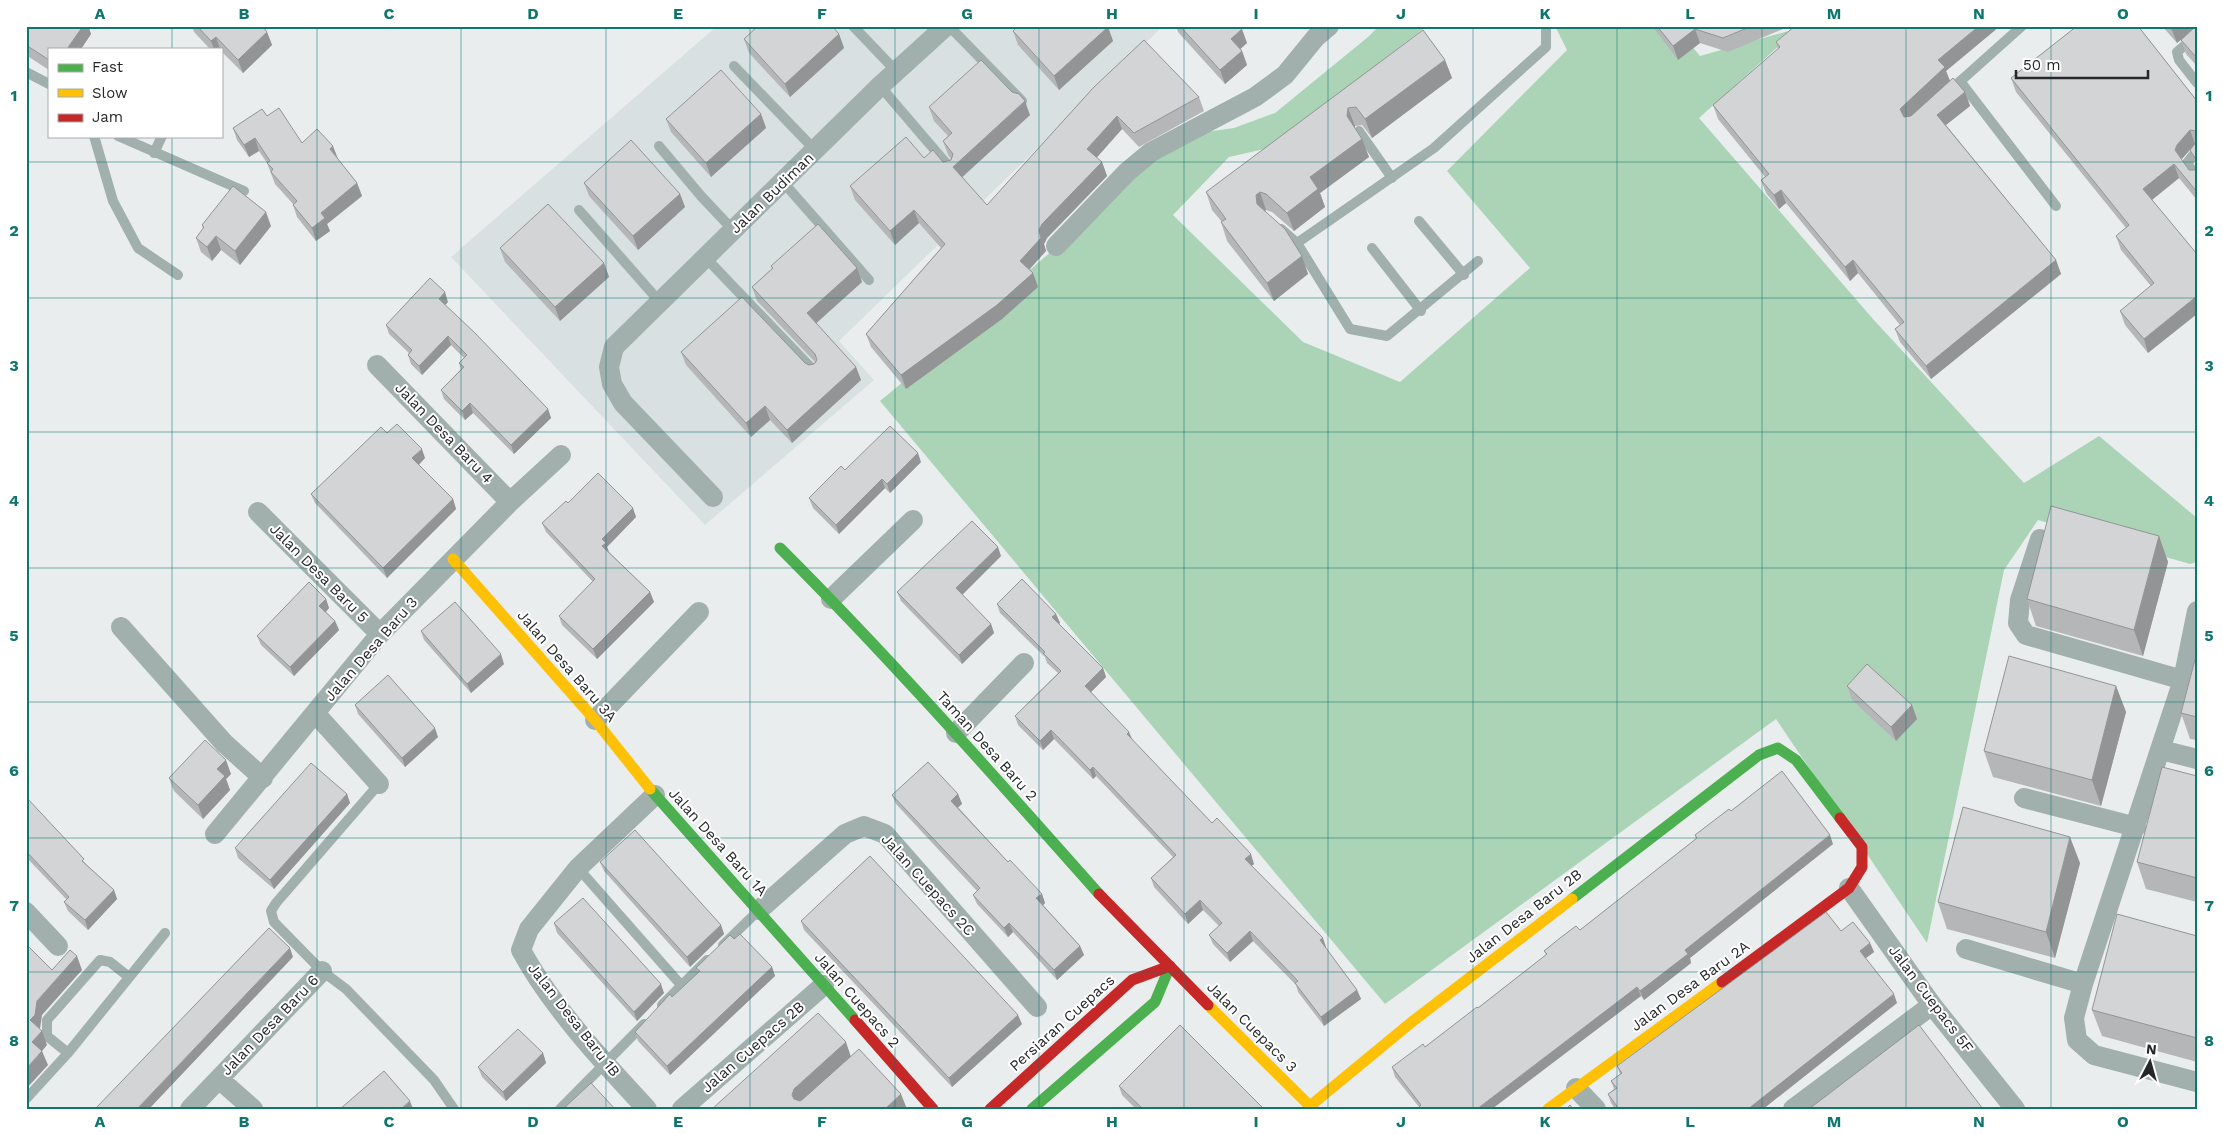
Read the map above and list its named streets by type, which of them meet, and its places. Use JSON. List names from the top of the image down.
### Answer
{
  "streets": {
    "street": [
      "Jalan Budiman",
      "Jalan Desa Baru 4",
      "Jalan Desa Baru 5",
      "Jalan Desa Baru 3",
      "Jalan Desa Baru 3A",
      "Taman Desa Baru 2",
      "Jalan Desa Baru 1A",
      "Jalan Cuepacs 2C",
      "Jalan Desa Baru 2B",
      "Jalan Desa Baru 2A",
      "Jalan Cuepacs 5F",
      "Jalan Cuepacs 2",
      "Jalan Desa Baru 1B",
      "Persiaran Cuepacs",
      "Jalan Desa Baru 6",
      "Jalan Cuepacs 3",
      "Jalan Cuepacs 2B"
    ]
  },
  "crossings": [
    ["Jalan Desa Baru 4", "Jalan Desa Baru 3"],
    ["Jalan Desa Baru 5", "Jalan Desa Baru 3"],
    ["Jalan Desa Baru 3", "Jalan Desa Baru 3A"],
    ["Jalan Desa Baru 3A", "Jalan Desa Baru 1A"],
    ["Jalan Desa Baru 3A", "Jalan Desa Baru 1B"],
    ["Taman Desa Baru 2", "Persiaran Cuepacs"],
    ["Taman Desa Baru 2", "Jalan Cuepacs 3"],
    ["Jalan Desa Baru 1A", "Jalan Cuepacs 2C"],
    ["Jalan Desa Baru 1A", "Jalan Cuepacs 2"],
    ["Jalan Desa Baru 1A", "Jalan Desa Baru 1B"],
    ["Jalan Cuepacs 2C", "Jalan Cuepacs 2"],
    ["Jalan Desa Baru 2B", "Jalan Desa Baru 2A"],
    ["Jalan Desa Baru 2B", "Jalan Cuepacs 5F"],
    ["Jalan Desa Baru 2B", "Jalan Cuepacs 3"],
    ["Jalan Desa Baru 2A", "Jalan Cuepacs 5F"],
    ["Jalan Cuepacs 2", "Jalan Cuepacs 2B"],
    ["Persiaran Cuepacs", "Jalan Cuepacs 3"]
  ],
  "legend": ["Fast", "Slow", "Jam"],
  "scale_bar": "50 m",
  "north": "top",
  "grid": {
    "columns": [
      "A",
      "B",
      "C",
      "D",
      "E",
      "F",
      "G",
      "H",
      "I",
      "J",
      "K",
      "L",
      "M",
      "N",
      "O"
    ],
    "rows": [
      "1",
      "2",
      "3",
      "4",
      "5",
      "6",
      "7",
      "8"
    ]
  }
}
